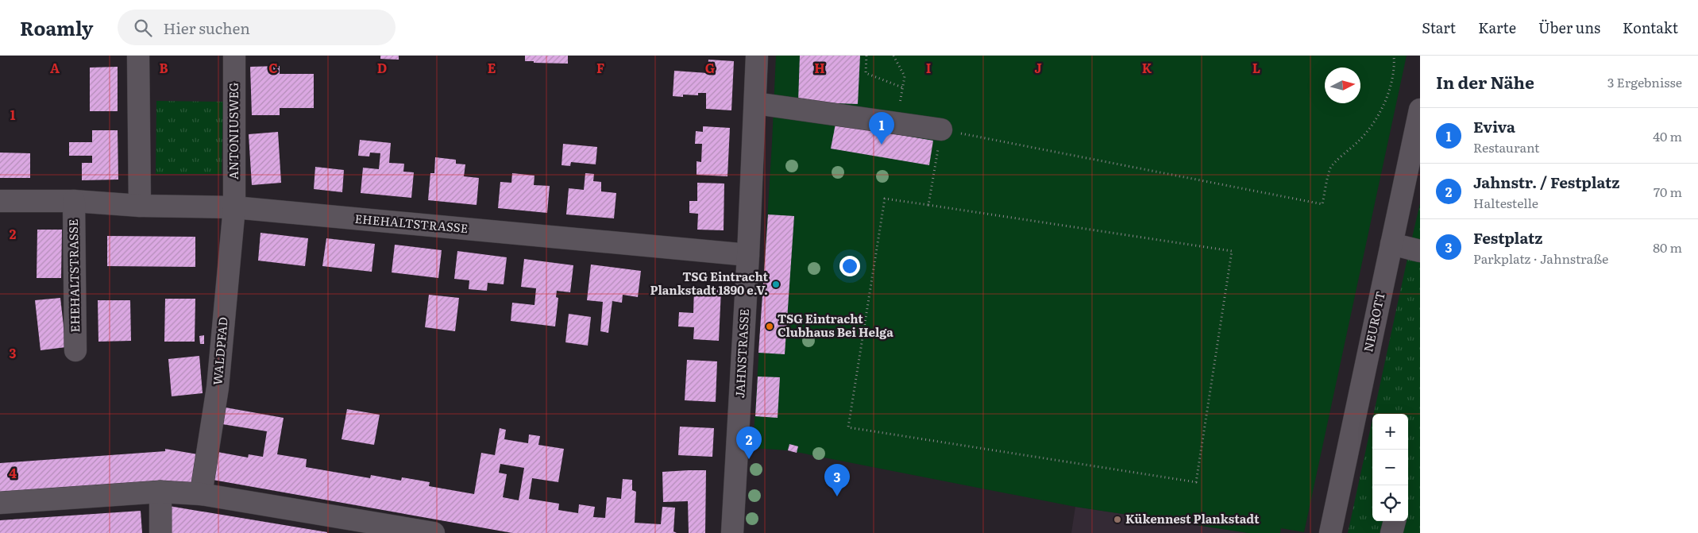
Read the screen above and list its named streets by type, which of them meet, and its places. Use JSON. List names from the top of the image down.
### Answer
{
  "streets": {
    "street": [
      "ANTONIUSWEG",
      "EHEHALTSTRASSE",
      "NEUROTT",
      "WALDPFAD",
      "JAHNSTRASSE"
    ]
  },
  "crossings": [
    ["ANTONIUSWEG", "EHEHALTSTRASSE"],
    ["ANTONIUSWEG", "WALDPFAD"],
    ["EHEHALTSTRASSE", "WALDPFAD"],
    ["EHEHALTSTRASSE", "JAHNSTRASSE"]
  ],
  "places": ["TSG Eintracht Plankstadt 1890 e.V.", "TSG Eintracht Clubhaus Bei Helga", "Kükennest Plankstadt"],
  "north": "right",
  "page": {
    "header": "Roamly",
    "search": "Hier suchen",
    "nav": [
      "Start",
      "Karte",
      "Über uns",
      "Kontakt"
    ],
    "heading": ["In der Nähe", "3 Ergebnisse"],
    "list": [
      {
        "mark": "1",
        "name": "Eviva",
        "note": "Restaurant",
        "value": "40 m"
      },
      {
        "mark": "2",
        "name": "Jahnstr. / Festplatz",
        "note": "Haltestelle",
        "value": "70 m"
      },
      {
        "mark": "3",
        "name": "Festplatz",
        "note": "Parkplatz · Jahnstraße",
        "value": "80 m"
      }
    ],
    "pins": ["1", "2", "3"],
    "map_buttons": ["+", "−"]
  },
  "grid": {
    "columns": [
      "A",
      "B",
      "C",
      "D",
      "E",
      "F",
      "G",
      "H",
      "I",
      "J",
      "K",
      "L"
    ],
    "rows": [
      "1",
      "2",
      "3",
      "4"
    ]
  }
}
